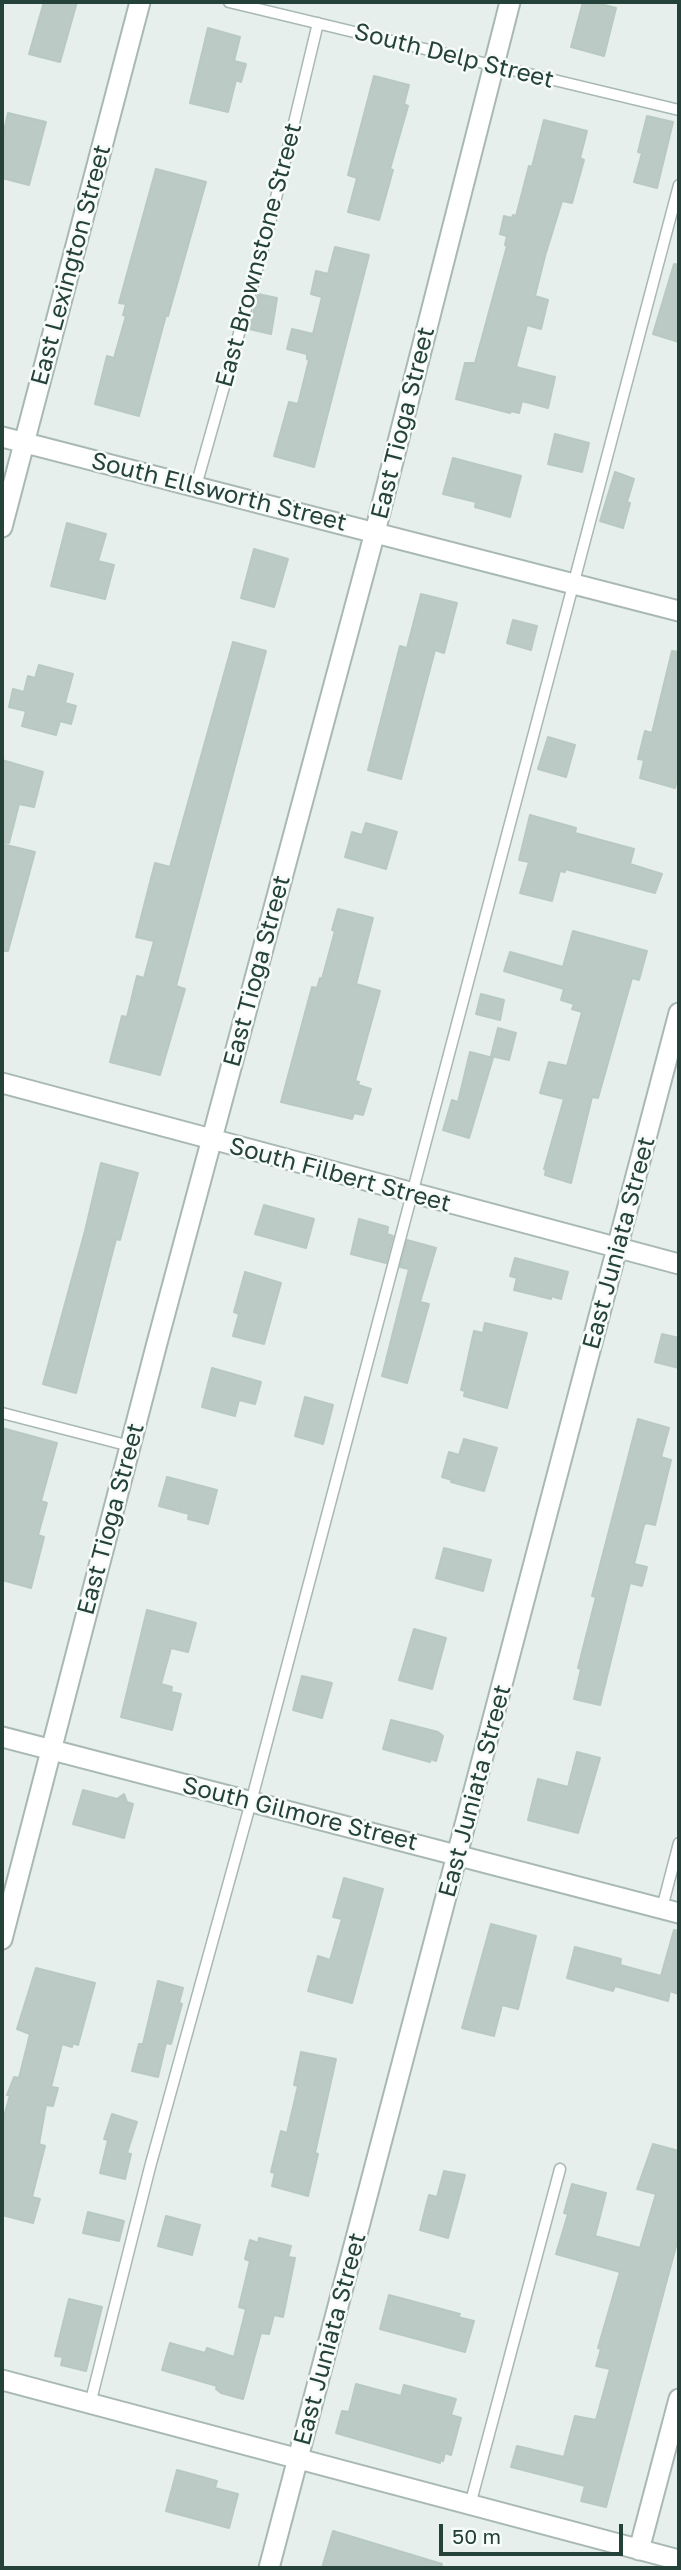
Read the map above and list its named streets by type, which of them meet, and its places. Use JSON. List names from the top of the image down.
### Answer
{
  "streets": {
    "street": [
      "East Lexington Street",
      "East Tioga Street",
      "South Ellsworth Street",
      "South Filbert Street",
      "East Juniata Street",
      "South Gilmore Street"
    ],
    "lane": ["South Delp Street", "East Brownstone Street"]
  },
  "crossings": [
    ["South Delp Street", "East Brownstone Street"],
    ["South Delp Street", "East Tioga Street"],
    ["East Brownstone Street", "South Ellsworth Street"],
    ["East Lexington Street", "South Ellsworth Street"],
    ["East Tioga Street", "South Ellsworth Street"],
    ["East Tioga Street", "South Filbert Street"],
    ["East Tioga Street", "South Gilmore Street"],
    ["South Filbert Street", "East Juniata Street"],
    ["East Juniata Street", "South Gilmore Street"]
  ],
  "scale_bar": "50 m"
}
